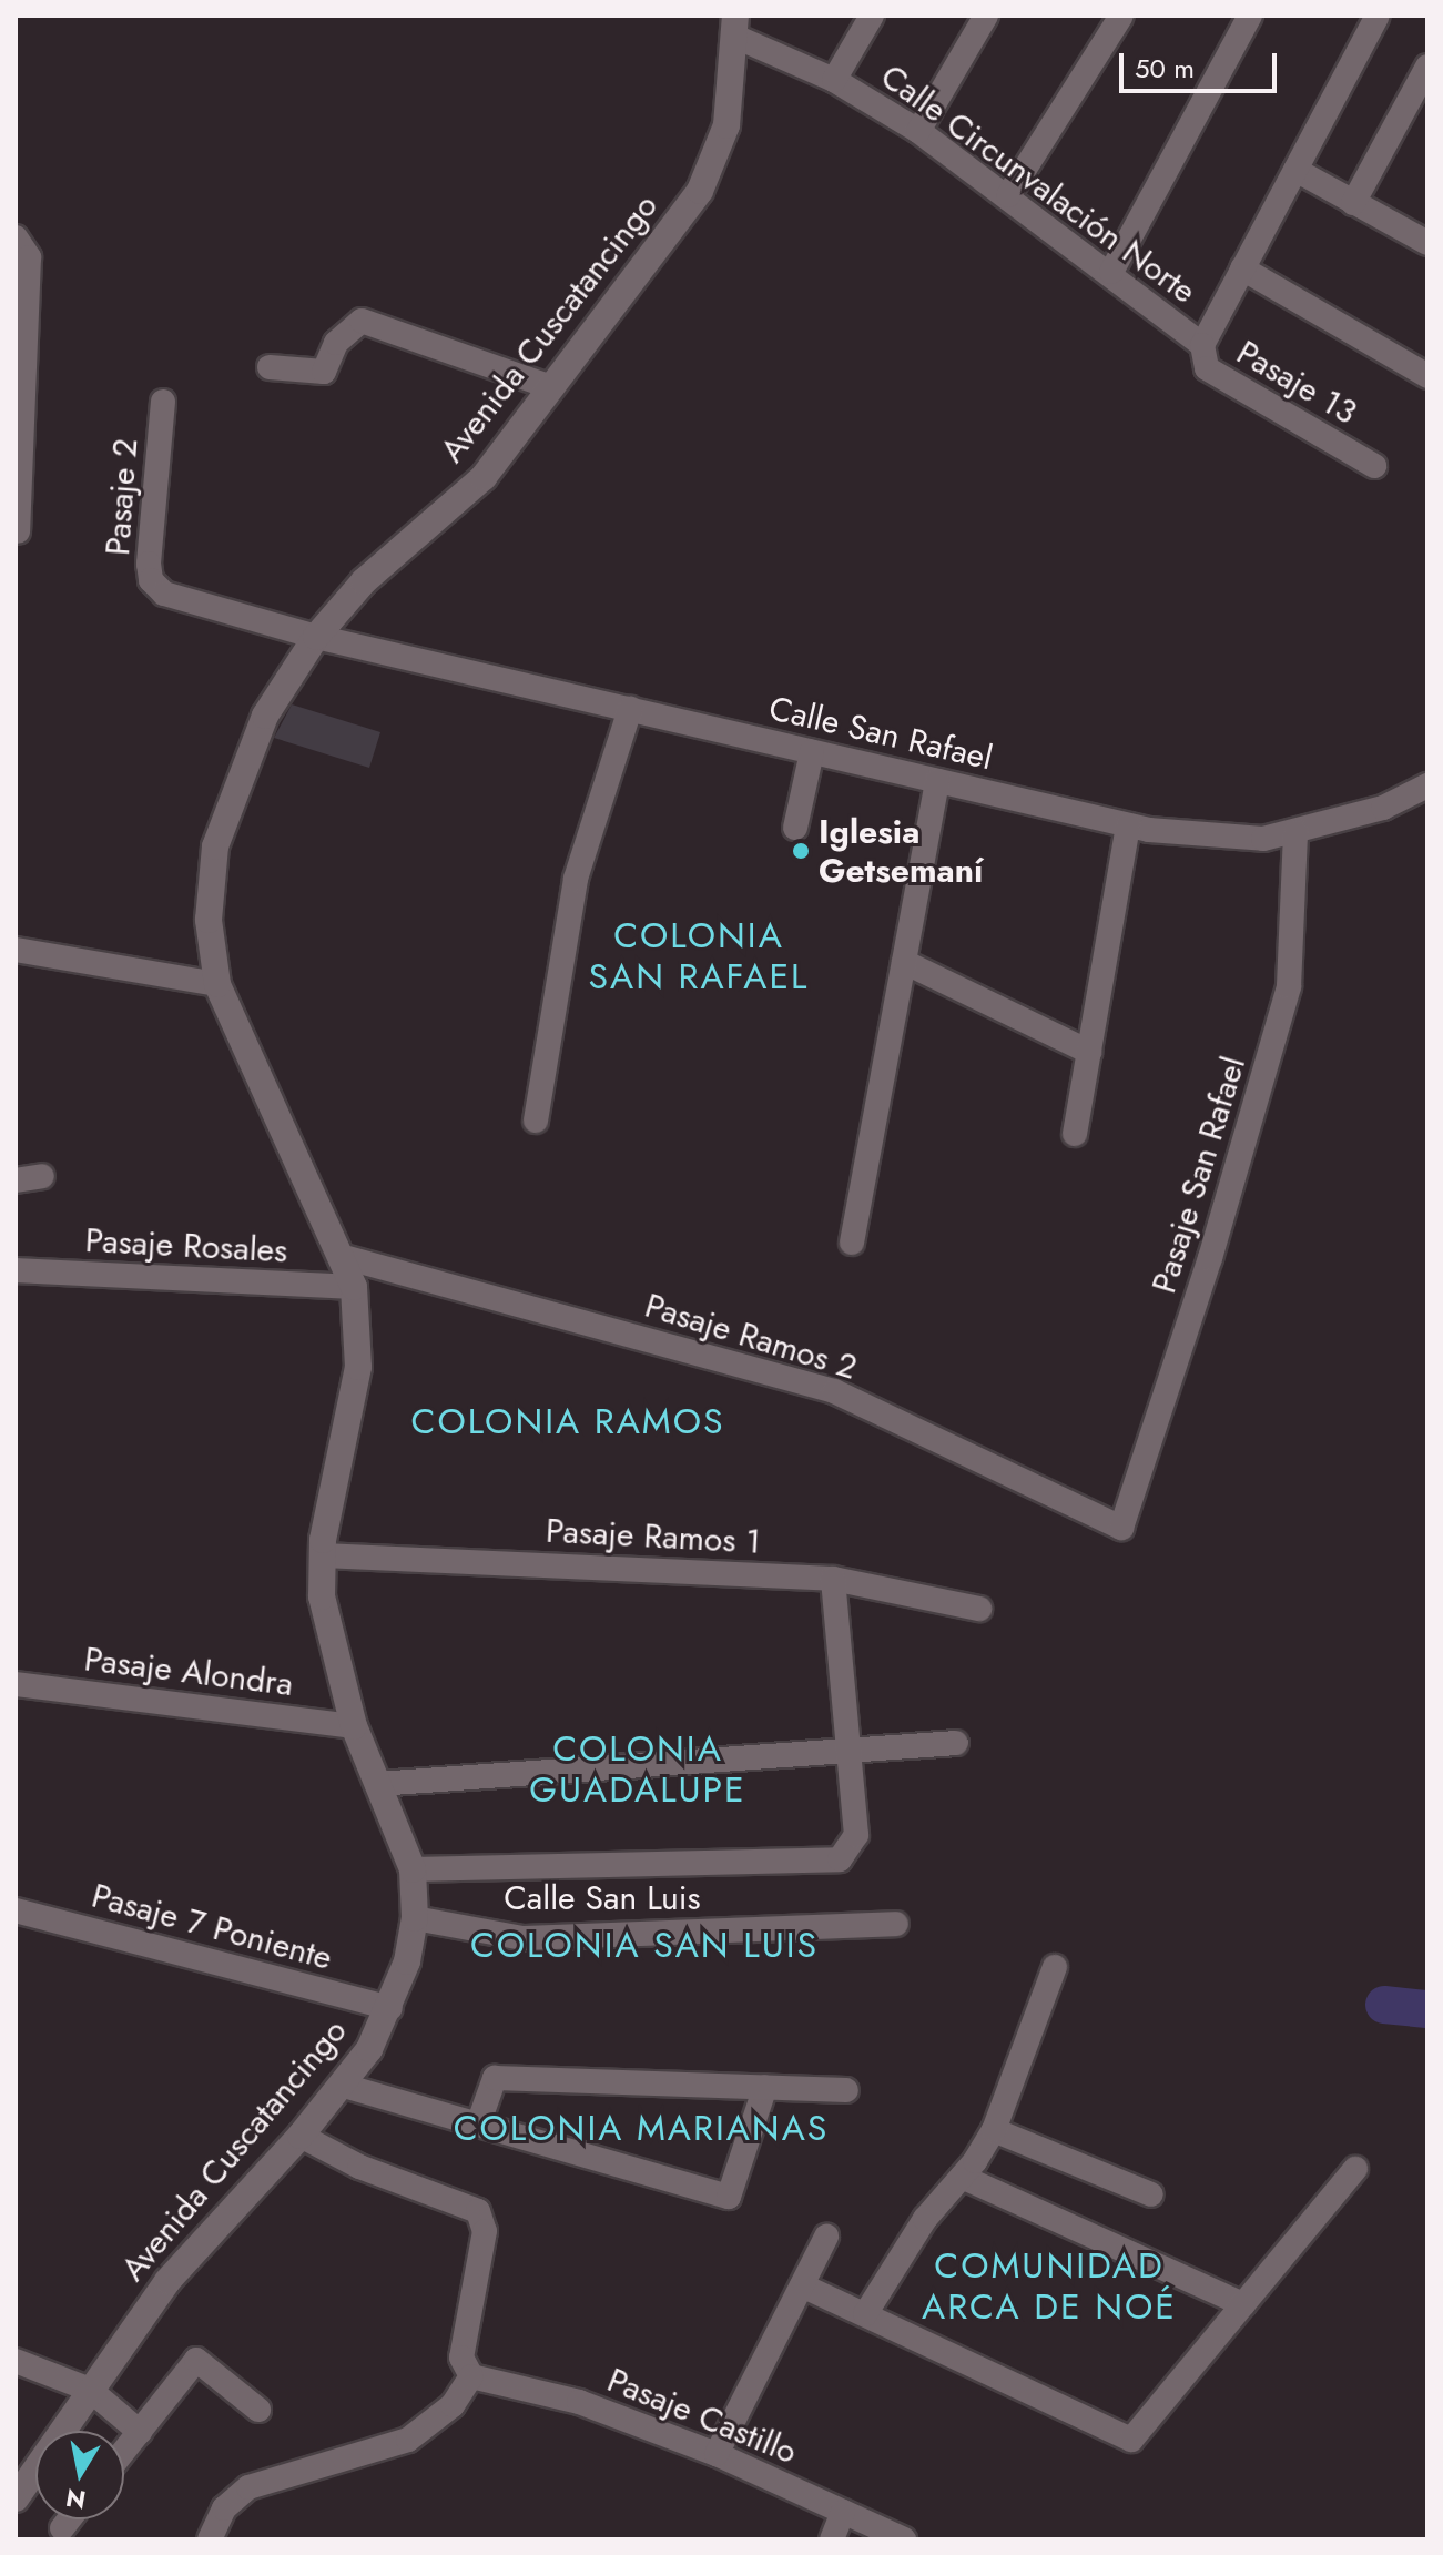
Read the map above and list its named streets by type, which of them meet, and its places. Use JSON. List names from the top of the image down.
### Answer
{
  "streets": {
    "street": [
      "Calle Circunvalación Norte",
      "Avenida Cuscatancingo",
      "Pasaje 13",
      "Pasaje 2",
      "Calle San Rafael",
      "Pasaje San Rafael",
      "Pasaje Rosales",
      "Pasaje Ramos 2",
      "Pasaje Ramos 1",
      "Pasaje Alondra",
      "Calle San Luis",
      "Pasaje 7 Poniente",
      "Pasaje Castillo"
    ]
  },
  "crossings": [
    ["Calle Circunvalación Norte", "Avenida Cuscatancingo"],
    ["Calle Circunvalación Norte", "Pasaje 13"],
    ["Avenida Cuscatancingo", "Pasaje 2"],
    ["Avenida Cuscatancingo", "Calle San Rafael"],
    ["Avenida Cuscatancingo", "Pasaje Rosales"],
    ["Avenida Cuscatancingo", "Pasaje Ramos 2"],
    ["Avenida Cuscatancingo", "Pasaje Ramos 1"],
    ["Avenida Cuscatancingo", "Pasaje Alondra"],
    ["Avenida Cuscatancingo", "Calle San Luis"],
    ["Avenida Cuscatancingo", "Pasaje 7 Poniente"],
    ["Pasaje 2", "Calle San Rafael"],
    ["Calle San Rafael", "Pasaje San Rafael"],
    ["Pasaje San Rafael", "Pasaje Ramos 2"]
  ],
  "districts": [
    "COLONIA SAN RAFAEL",
    "COLONIA RAMOS",
    "COLONIA GUADALUPE",
    "COLONIA SAN LUIS",
    "COLONIA MARIANAS",
    "COMUNIDAD ARCA DE NOÉ"
  ],
  "places": ["Iglesia Getsemaní"],
  "scale_bar": "50 m",
  "north": "bottom"
}
